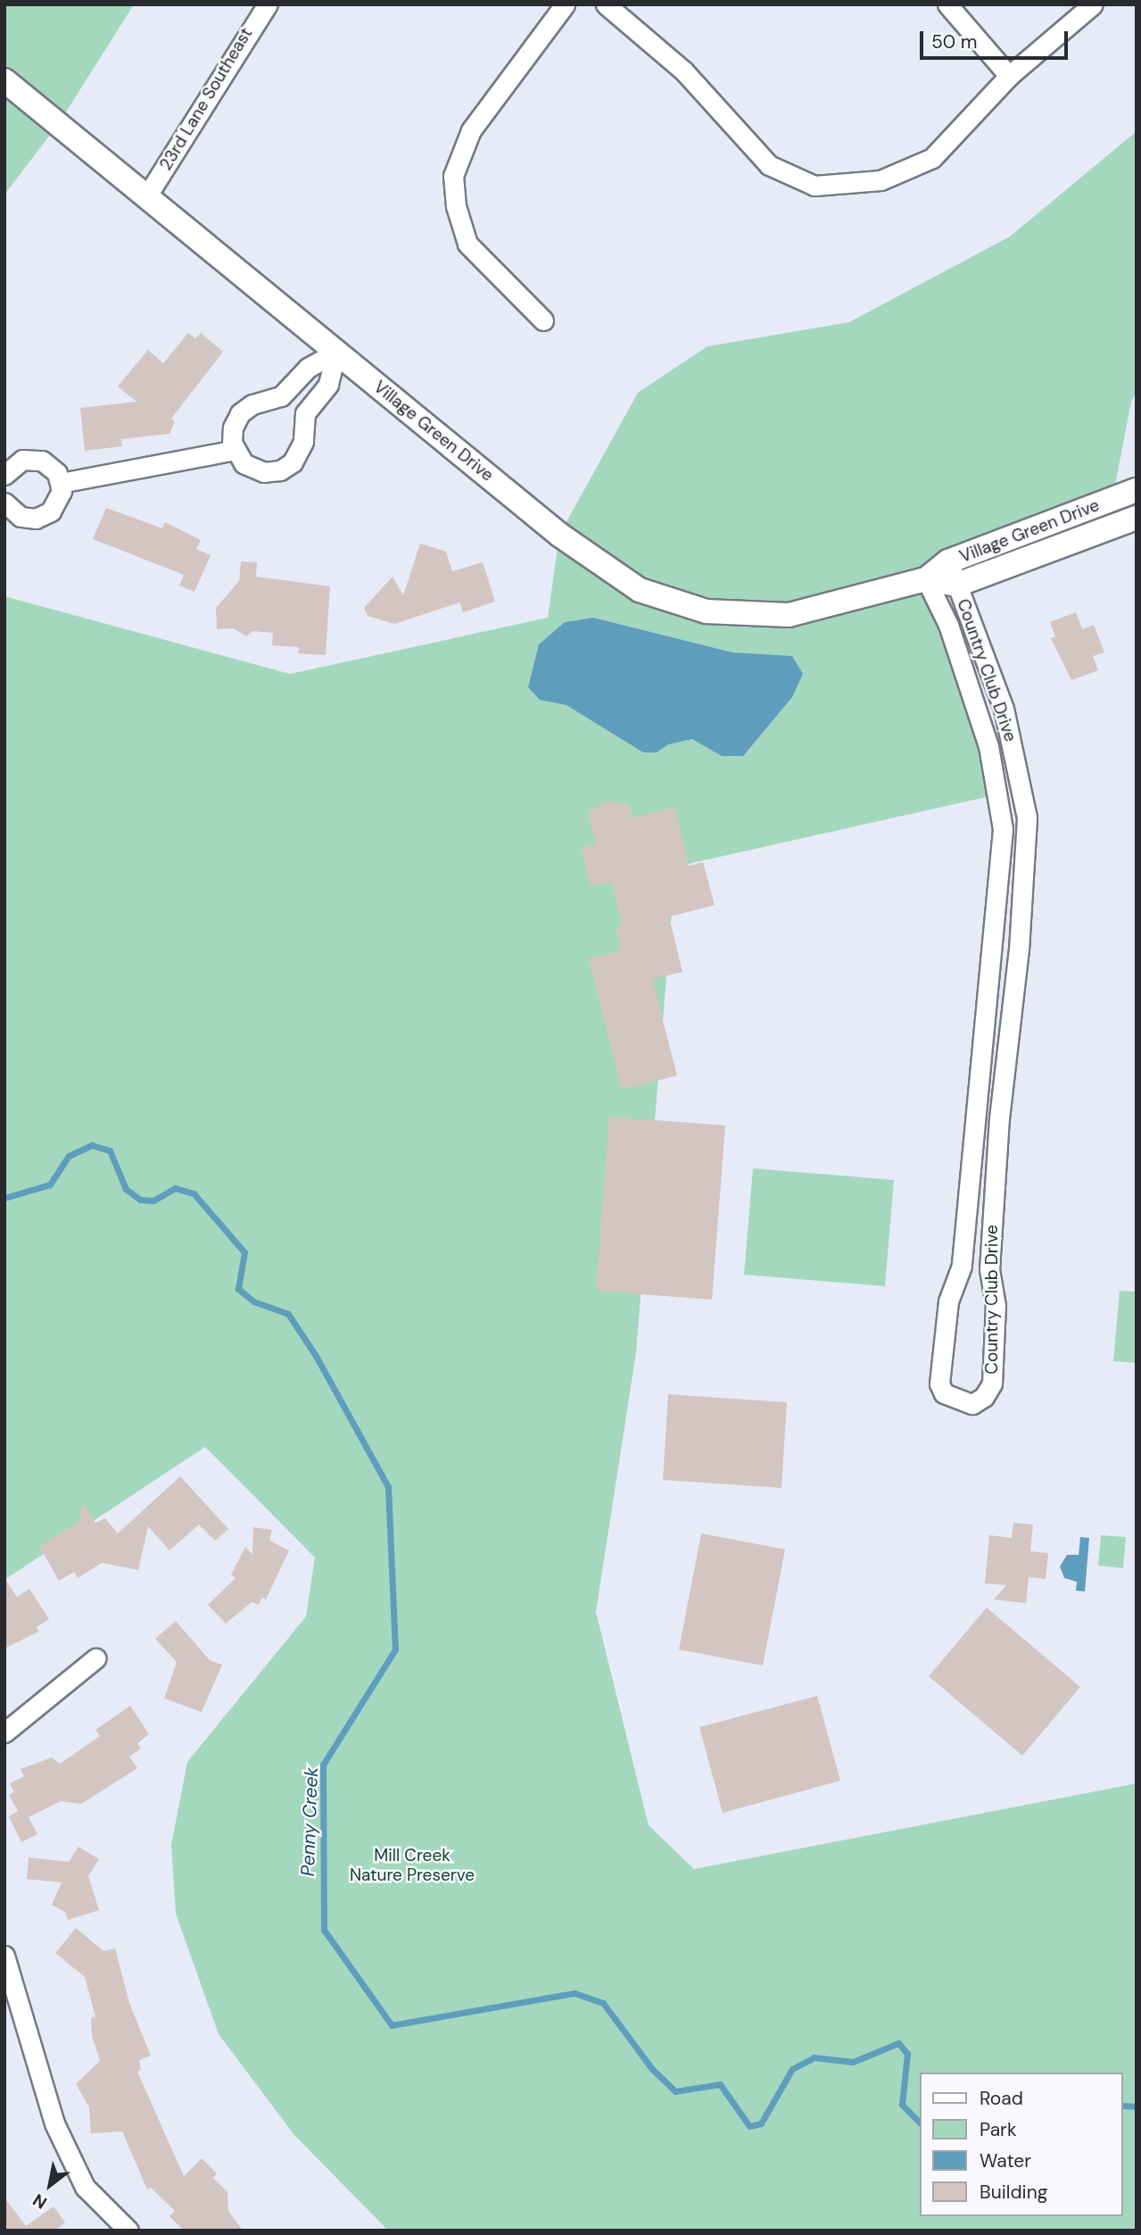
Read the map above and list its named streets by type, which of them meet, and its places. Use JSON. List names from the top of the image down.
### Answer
{
  "streets": {
    "street": ["23rd Lane Southeast", "Village Green Drive", "Country Club Drive"]
  },
  "crossings": [
    ["23rd Lane Southeast", "Village Green Drive"],
    ["Village Green Drive", "Country Club Drive"]
  ],
  "water": ["Penny Creek"],
  "parks": ["Mill Creek Nature Preserve"],
  "legend": [
    "Road",
    "Park",
    "Water",
    "Building"
  ],
  "scale_bar": "50 m",
  "north": "bottom left"
}
